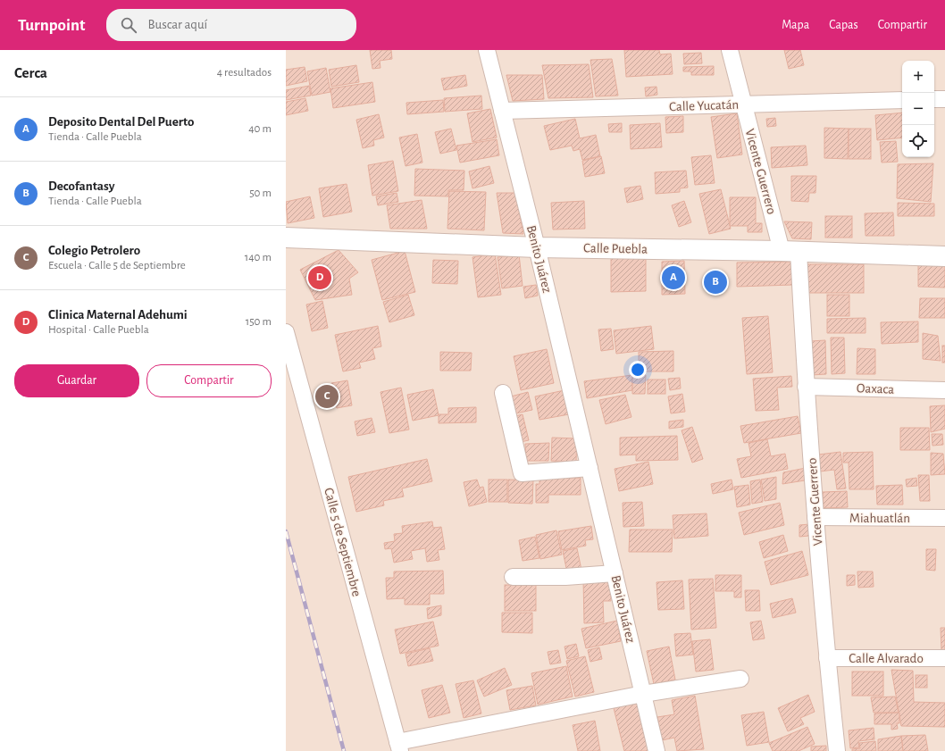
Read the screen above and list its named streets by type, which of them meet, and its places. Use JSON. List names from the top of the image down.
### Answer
{
  "streets": {
    "street": [
      "Calle Yucatán",
      "Vicente Guerrero",
      "Calle Puebla",
      "Benito Juárez",
      "Oaxaca",
      "Miahuatlán",
      "Calle 5 de Septiembre",
      "Calle Alvarado"
    ]
  },
  "crossings": [
    ["Calle Yucatán", "Vicente Guerrero"],
    ["Calle Yucatán", "Benito Juárez"],
    ["Vicente Guerrero", "Calle Puebla"],
    ["Vicente Guerrero", "Oaxaca"],
    ["Vicente Guerrero", "Miahuatlán"],
    ["Vicente Guerrero", "Calle Alvarado"],
    ["Calle Puebla", "Benito Juárez"]
  ],
  "page": {
    "header": "Turnpoint",
    "search": "Buscar aquí",
    "nav": ["Mapa", "Capas", "Compartir"],
    "heading": ["Cerca", "4 resultados"],
    "map_buttons": ["+", "−"],
    "list": [
      {
        "mark": "A",
        "name": "Deposito Dental Del Puerto",
        "note": "Tienda · Calle Puebla",
        "value": "40 m"
      },
      {
        "mark": "B",
        "name": "Decofantasy",
        "note": "Tienda · Calle Puebla",
        "value": "50 m"
      },
      {
        "mark": "C",
        "name": "Colegio Petrolero",
        "note": "Escuela · Calle 5 de Septiembre",
        "value": "140 m"
      },
      {
        "mark": "D",
        "name": "Clinica Maternal Adehumi",
        "note": "Hospital · Calle Puebla",
        "value": "150 m"
      }
    ],
    "pins": [
      "A",
      "D",
      "B",
      "C"
    ],
    "buttons": ["Guardar", "Compartir"]
  }
}
